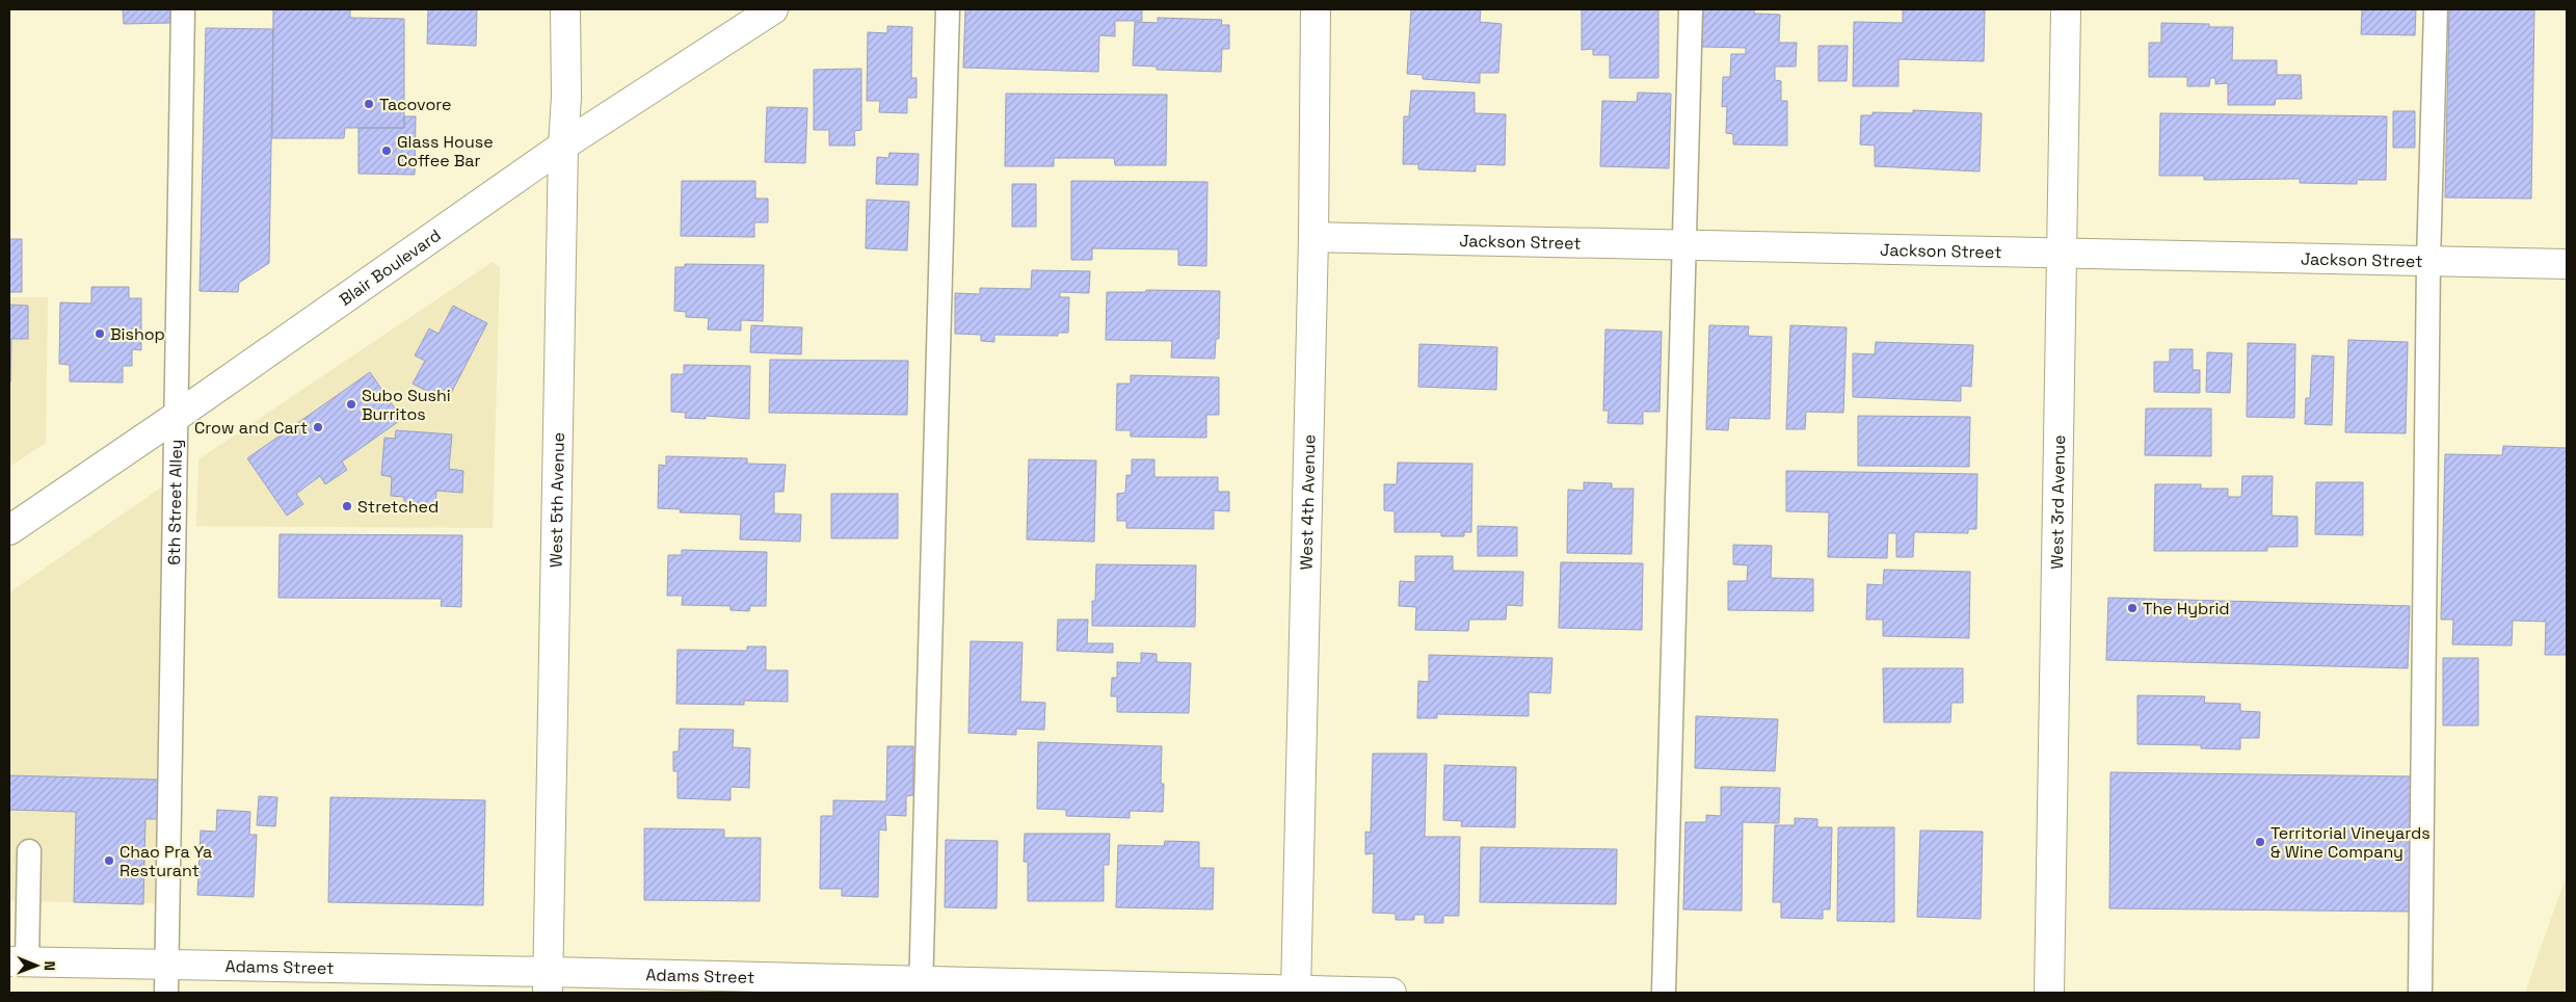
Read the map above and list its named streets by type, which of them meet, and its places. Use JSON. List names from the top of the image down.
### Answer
{
  "streets": {
    "street": [
      "Jackson Street",
      "Blair Boulevard",
      "West 5th Avenue",
      "West 4th Avenue",
      "West 3rd Avenue",
      "Adams Street"
    ],
    "lane": ["6th Street Alley"]
  },
  "crossings": [
    ["Jackson Street", "West 4th Avenue"],
    ["Jackson Street", "West 3rd Avenue"],
    ["Blair Boulevard", "6th Street Alley"],
    ["Blair Boulevard", "West 5th Avenue"],
    ["6th Street Alley", "Adams Street"],
    ["West 5th Avenue", "Adams Street"],
    ["West 4th Avenue", "Adams Street"]
  ],
  "places": [
    "Tacovore",
    "Glass House Coffee Bar",
    "Bishop",
    "Subo Sushi Burritos",
    "Crow and Cart",
    "Stretched",
    "The Hybrid",
    "Territorial Vineyards & Wine Company",
    "Chao Pra Ya Resturant"
  ],
  "north": "right"
}
